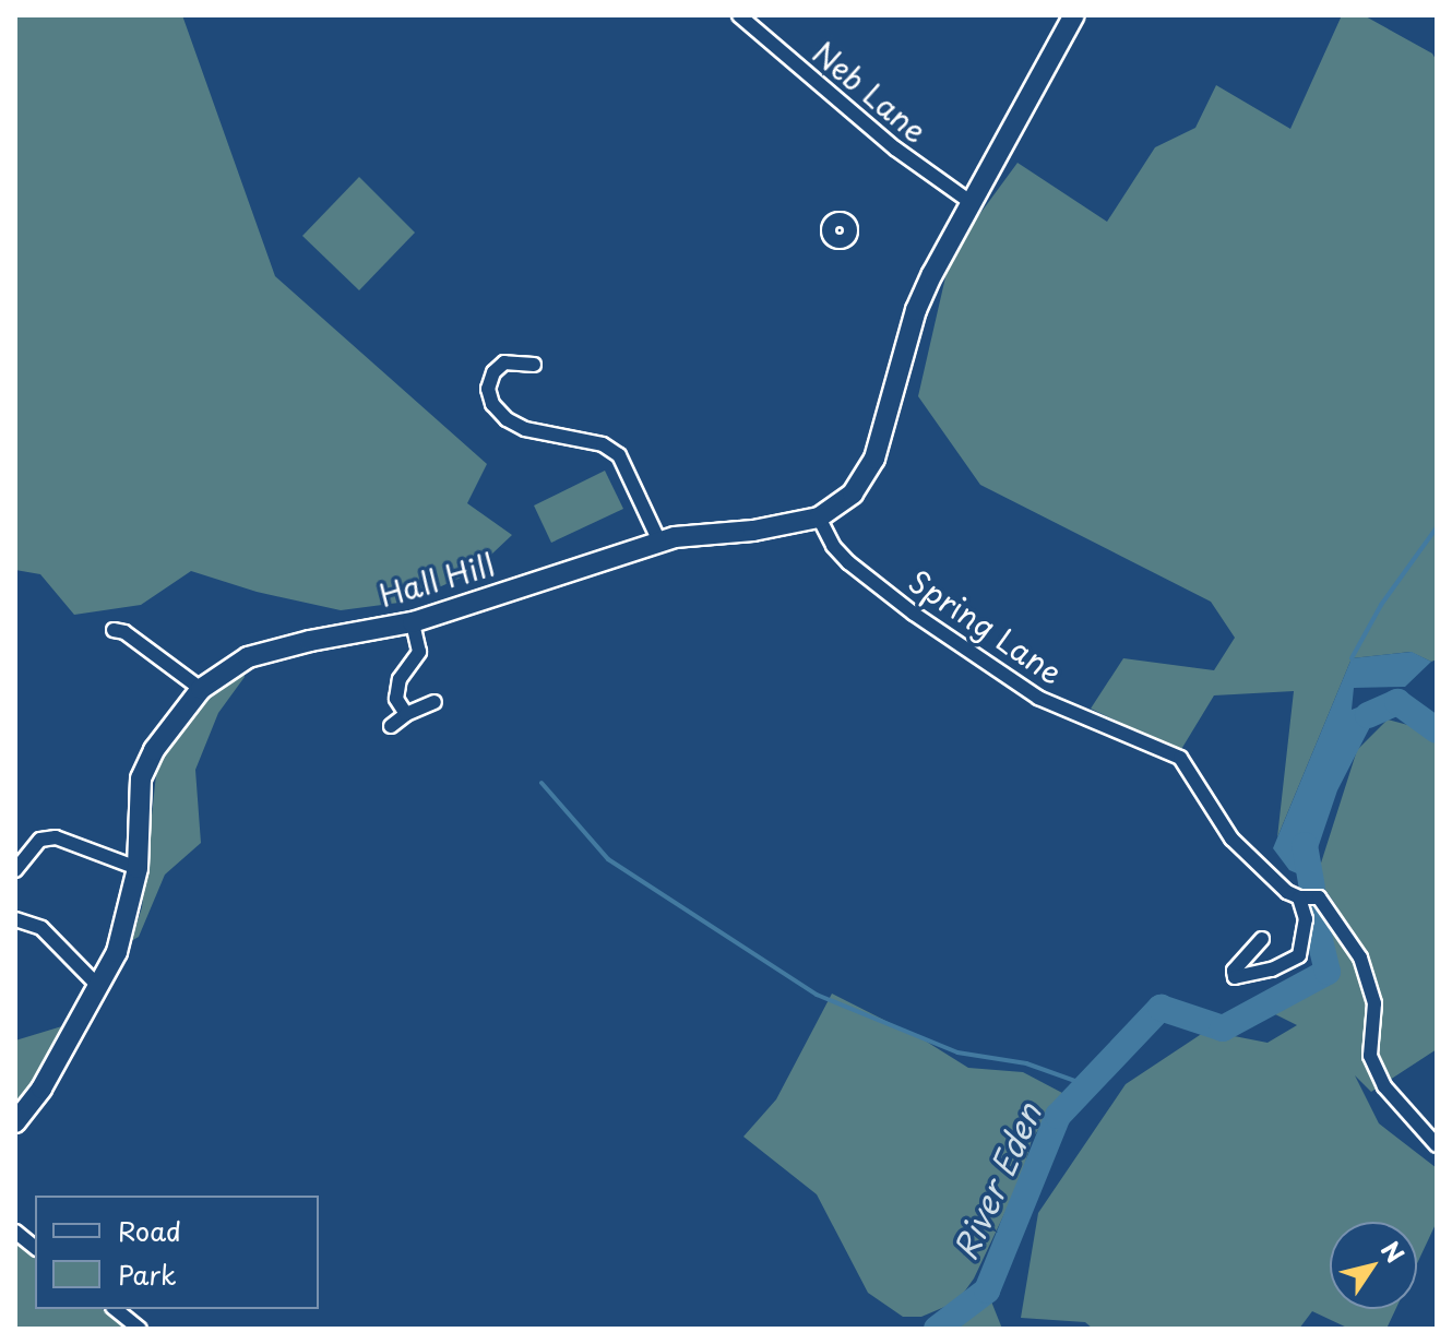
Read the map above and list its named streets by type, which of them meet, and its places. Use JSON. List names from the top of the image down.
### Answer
{
  "streets": {
    "street": ["Neb Lane", "Hall Hill", "Spring Lane"]
  },
  "crossings": [
    ["Neb Lane", "Hall Hill"],
    ["Hall Hill", "Spring Lane"]
  ],
  "water": ["River Eden"],
  "legend": ["Road", "Park"],
  "north": "top right"
}
